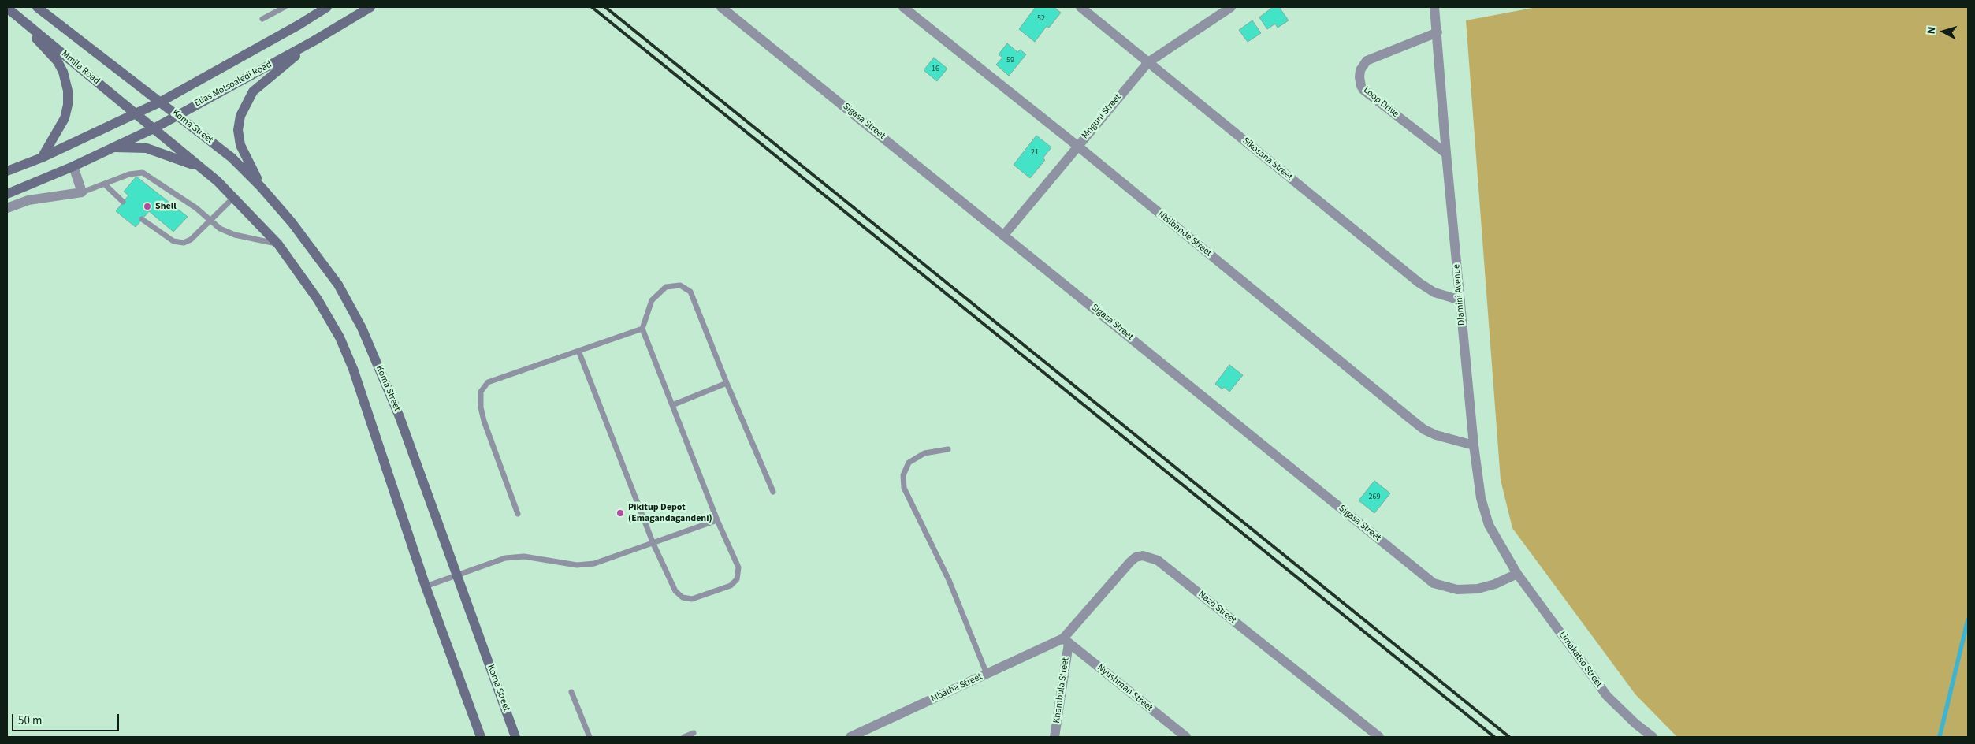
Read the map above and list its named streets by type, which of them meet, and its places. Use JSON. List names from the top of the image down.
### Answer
{
  "streets": {
    "main road": ["Mmila Road", "Elias Motsoaledi Road", "Koma Street"],
    "street": [
      "Loop Drive",
      "Mnguni Street",
      "Sigasa Street",
      "Sikosana Street",
      "Ntsibande Street",
      "Dlamini Avenue",
      "Nazo Street",
      "Limakatso Street",
      "Mbatha Street",
      "Nyushman Street",
      "Khambula Street"
    ]
  },
  "crossings": [
    ["Mmila Road", "Elias Motsoaledi Road"],
    ["Mmila Road", "Koma Street"],
    ["Elias Motsoaledi Road", "Koma Street"],
    ["Loop Drive", "Dlamini Avenue"],
    ["Mnguni Street", "Sigasa Street"],
    ["Mnguni Street", "Sikosana Street"],
    ["Mnguni Street", "Ntsibande Street"],
    ["Sigasa Street", "Dlamini Avenue"],
    ["Sigasa Street", "Limakatso Street"],
    ["Sikosana Street", "Dlamini Avenue"],
    ["Ntsibande Street", "Dlamini Avenue"],
    ["Dlamini Avenue", "Limakatso Street"],
    ["Nazo Street", "Mbatha Street"],
    ["Nazo Street", "Nyushman Street"],
    ["Nazo Street", "Khambula Street"],
    ["Mbatha Street", "Nyushman Street"],
    ["Mbatha Street", "Khambula Street"],
    ["Nyushman Street", "Khambula Street"]
  ],
  "places": ["Shell", "Pikitup Depot (Emagandagandeni)"],
  "house_numbers": [
    "52",
    "59",
    "16",
    "21",
    "269"
  ],
  "scale_bar": "50 m",
  "north": "left"
}
